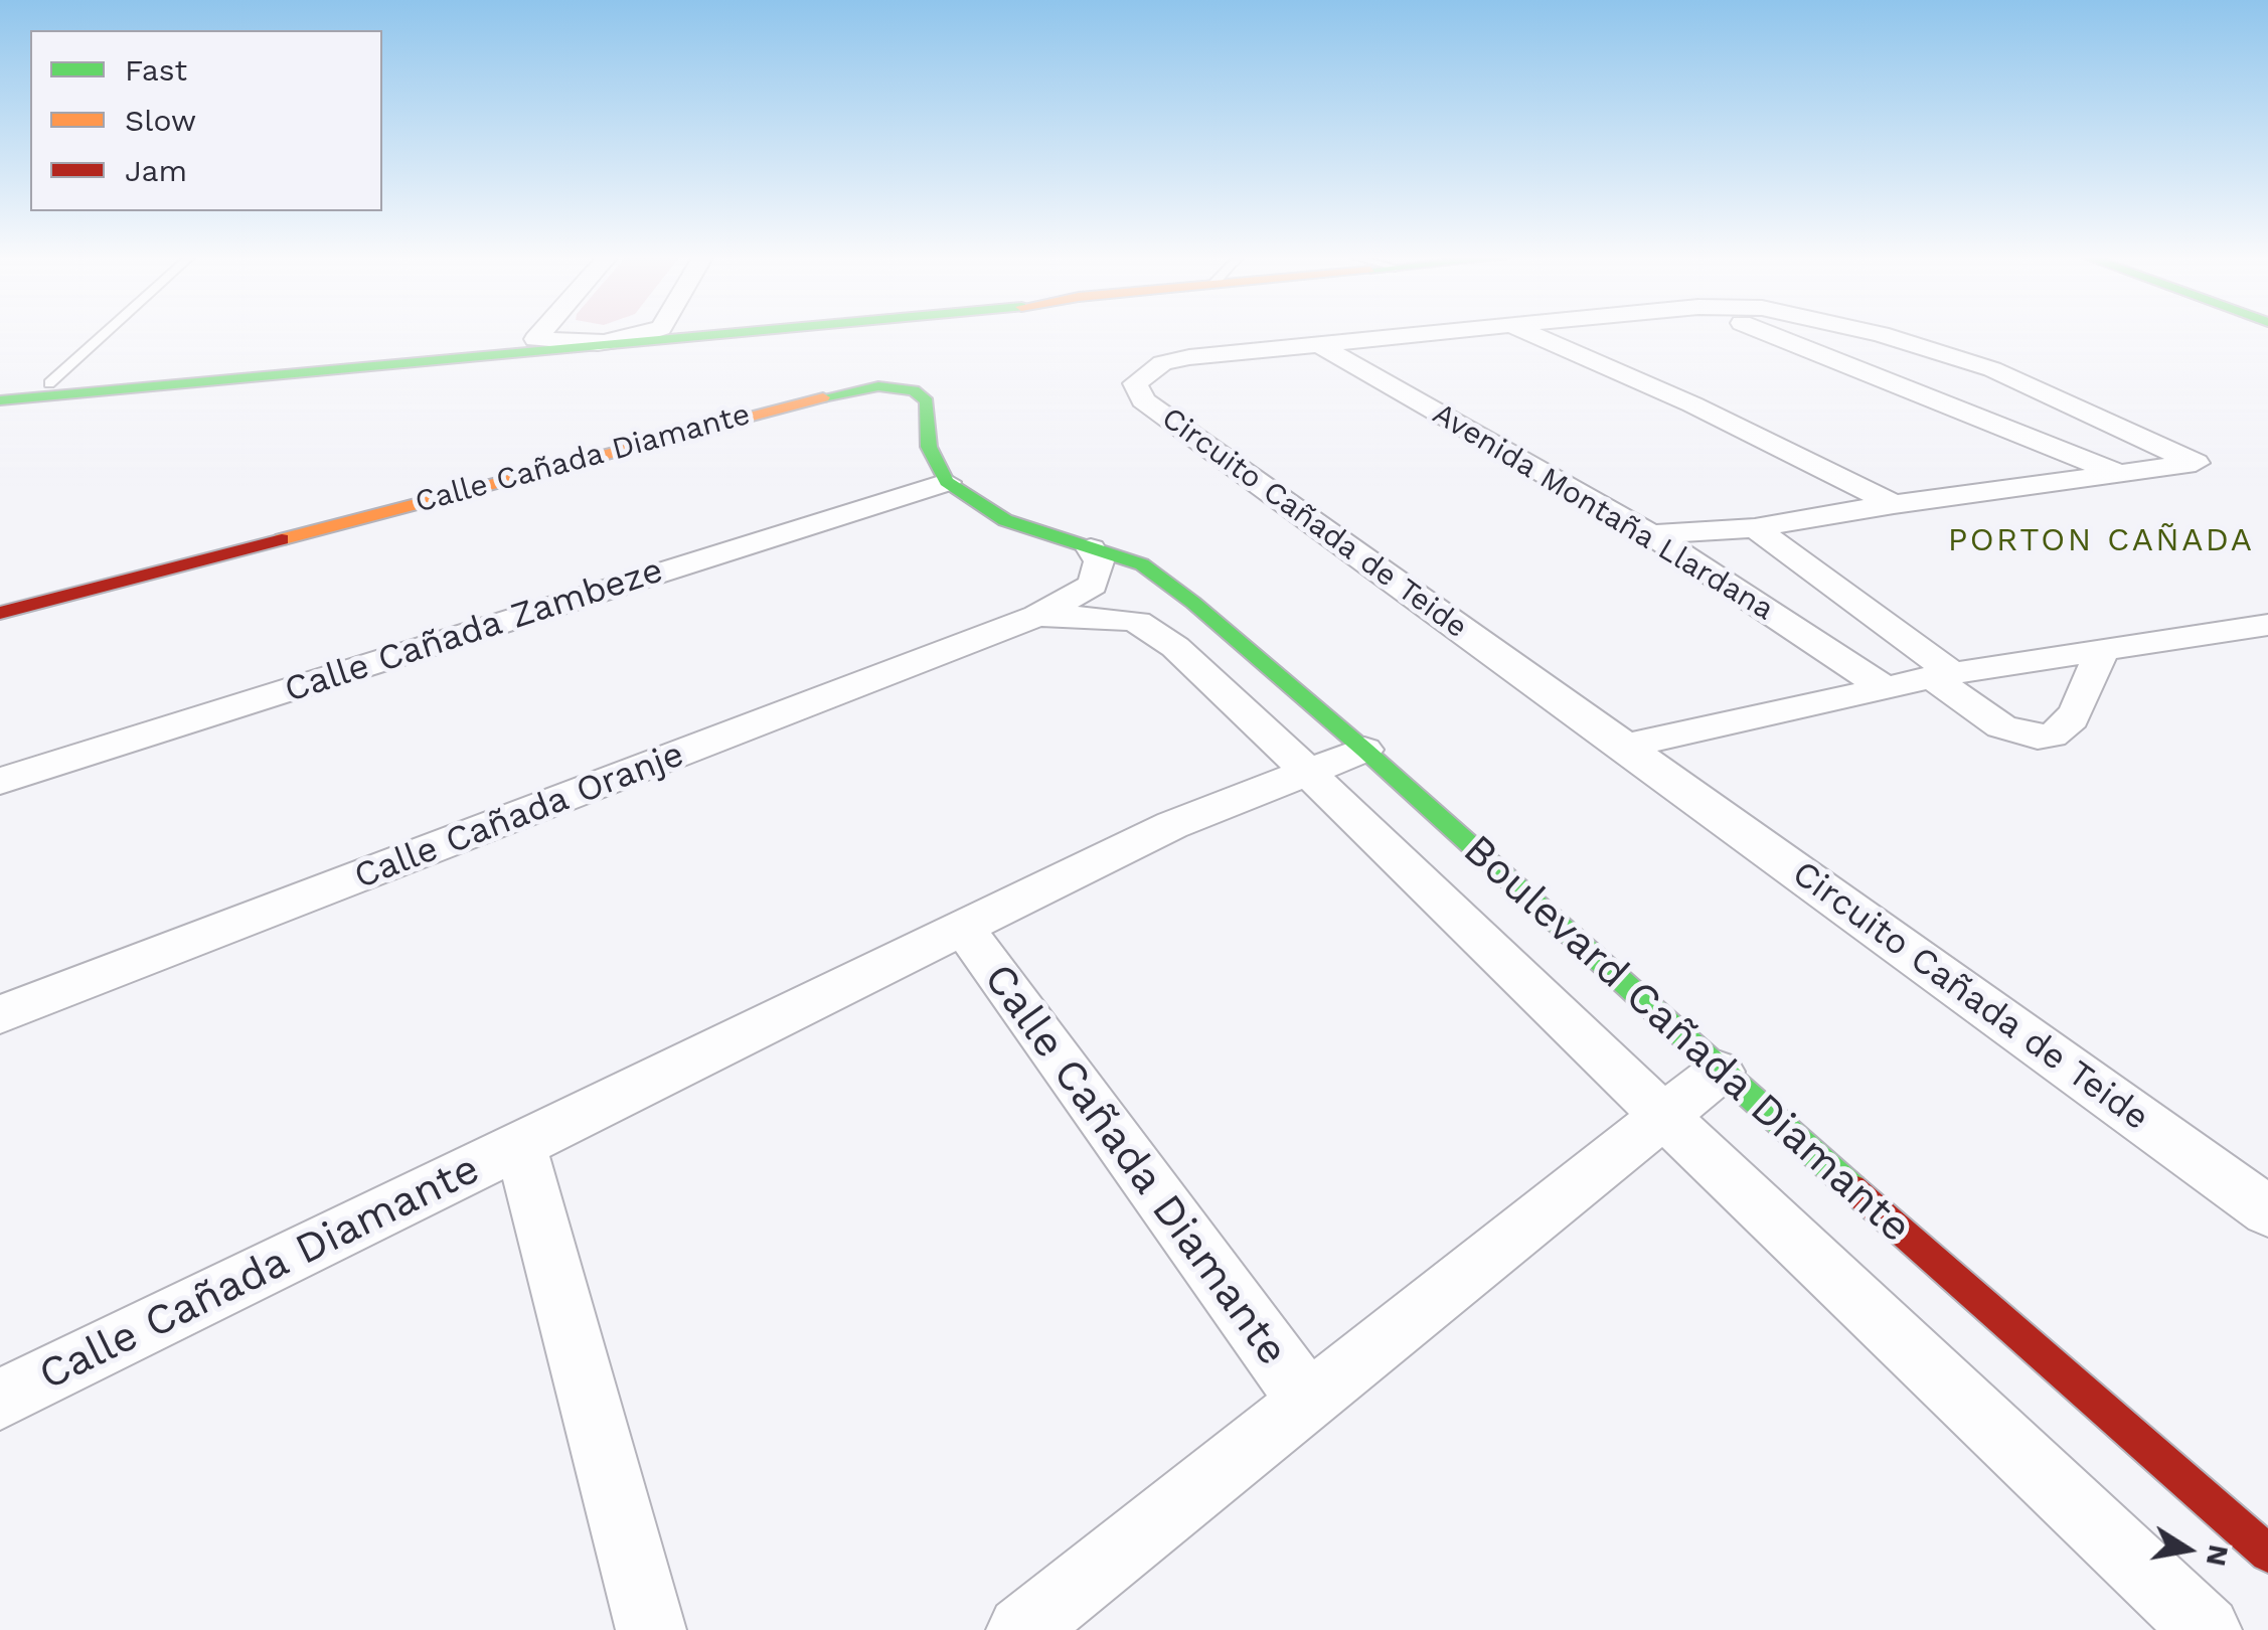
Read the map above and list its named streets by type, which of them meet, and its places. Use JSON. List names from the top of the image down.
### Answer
{
  "streets": {
    "main road": ["Calle Cañada Diamante", "Boulevard Cañada Diamante"],
    "street": [
      "Avenida Montaña Llardana",
      "Circuito Cañada de Teide",
      "Calle Cañada Zambeze",
      "Calle Cañada Oranje"
    ]
  },
  "crossings": [
    ["Calle Cañada Diamante", "Calle Cañada Zambeze"],
    ["Calle Cañada Diamante", "Boulevard Cañada Diamante"],
    ["Avenida Montaña Llardana", "Circuito Cañada de Teide"],
    ["Calle Cañada Oranje", "Boulevard Cañada Diamante"]
  ],
  "districts": ["PORTON CAÑADA"],
  "legend": ["Fast", "Slow", "Jam"],
  "north": "right"
}
